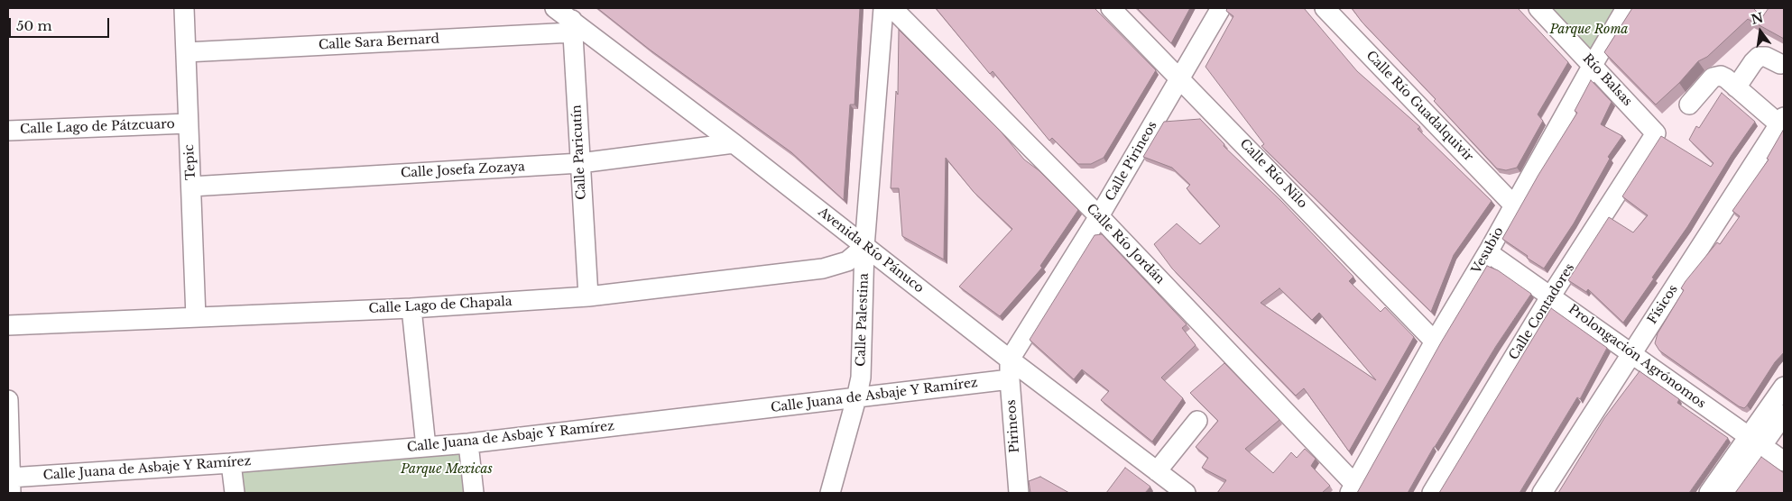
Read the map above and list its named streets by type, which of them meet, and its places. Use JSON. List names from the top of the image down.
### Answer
{
  "streets": {
    "street": [
      "Calle Sara Bernard",
      "Río Balsas",
      "Calle Río Guadalquivir",
      "Calle Lago de Pátzcuaro",
      "Calle Paricutín",
      "Calle Pirineos",
      "Tepic",
      "Calle Josefa Zozaya",
      "Calle Río Nilo",
      "Calle Río Jordán",
      "Avenida Río Pánuco",
      "Vesubio",
      "Físicos",
      "Calle Lago de Chapala",
      "Calle Contadores",
      "Calle Palestina",
      "Prolongación Agrónomos",
      "Calle Juana de Asbaje Y Ramírez",
      "Pirineos"
    ]
  },
  "crossings": [
    ["Calle Sara Bernard", "Calle Paricutín"],
    ["Calle Sara Bernard", "Tepic"],
    ["Calle Sara Bernard", "Avenida Río Pánuco"],
    ["Río Balsas", "Vesubio"],
    ["Río Balsas", "Calle Contadores"],
    ["Calle Río Guadalquivir", "Vesubio"],
    ["Calle Lago de Pátzcuaro", "Tepic"],
    ["Calle Paricutín", "Calle Josefa Zozaya"],
    ["Calle Paricutín", "Avenida Río Pánuco"],
    ["Calle Paricutín", "Calle Lago de Chapala"],
    ["Calle Pirineos", "Calle Río Nilo"],
    ["Calle Pirineos", "Calle Río Jordán"],
    ["Calle Pirineos", "Avenida Río Pánuco"],
    ["Calle Pirineos", "Pirineos"],
    ["Tepic", "Calle Josefa Zozaya"],
    ["Tepic", "Calle Lago de Chapala"],
    ["Calle Josefa Zozaya", "Avenida Río Pánuco"],
    ["Calle Río Nilo", "Vesubio"],
    ["Calle Río Jordán", "Vesubio"],
    ["Avenida Río Pánuco", "Calle Lago de Chapala"],
    ["Avenida Río Pánuco", "Calle Palestina"],
    ["Avenida Río Pánuco", "Pirineos"],
    ["Vesubio", "Prolongación Agrónomos"],
    ["Físicos", "Prolongación Agrónomos"],
    ["Calle Lago de Chapala", "Calle Palestina"],
    ["Calle Contadores", "Prolongación Agrónomos"],
    ["Calle Palestina", "Calle Juana de Asbaje Y Ramírez"],
    ["Calle Juana de Asbaje Y Ramírez", "Pirineos"]
  ],
  "parks": ["Parque Roma", "Parque Mexicas"],
  "scale_bar": "50 m",
  "north": "top"
}
